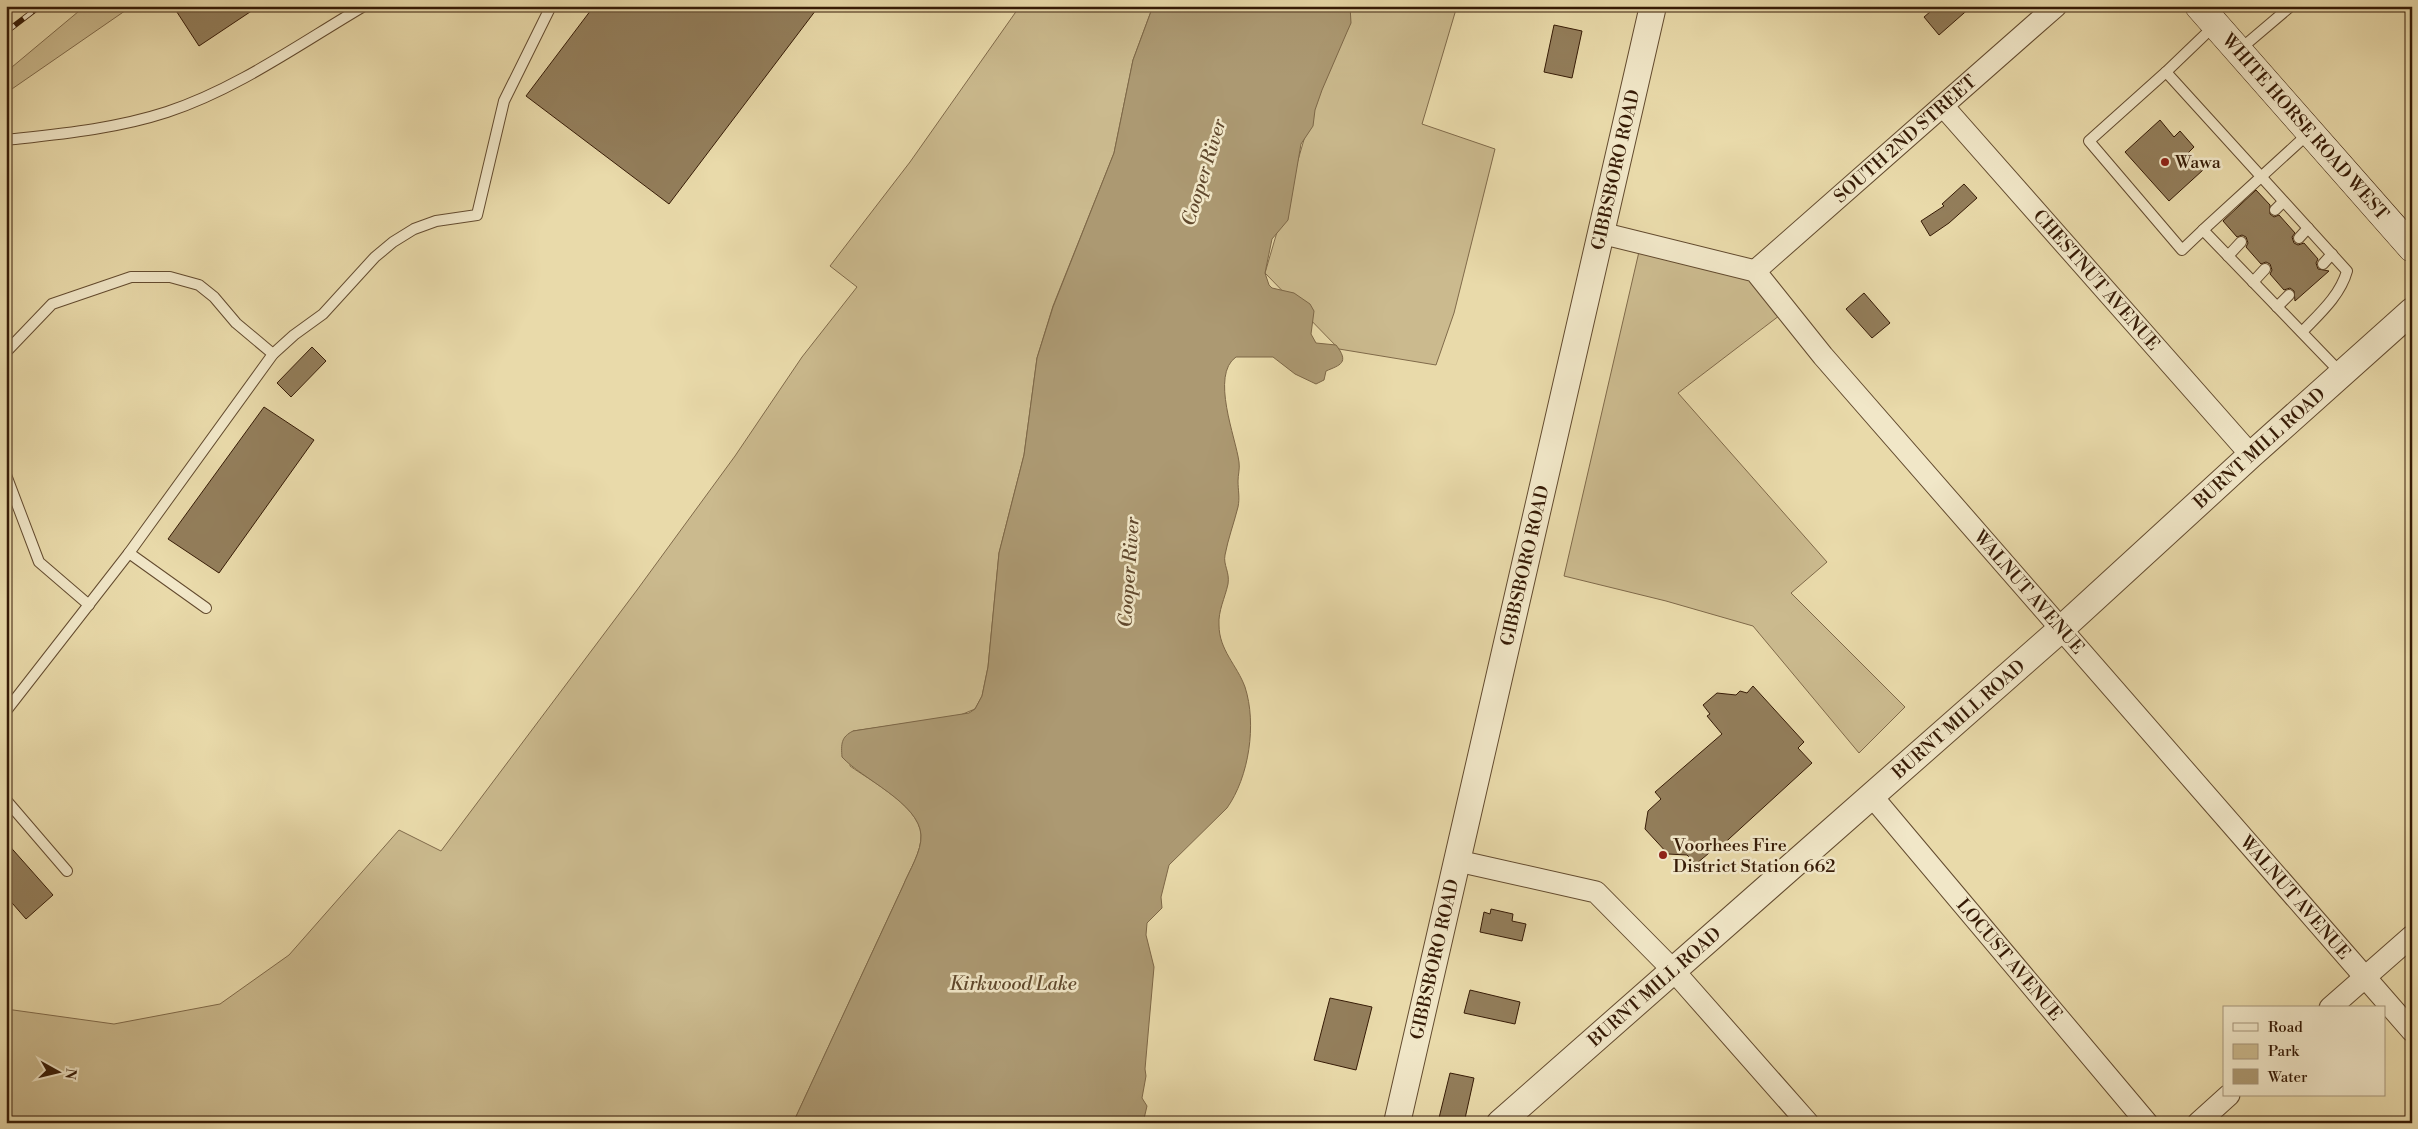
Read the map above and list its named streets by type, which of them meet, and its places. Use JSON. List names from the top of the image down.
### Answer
{
  "streets": {
    "main road": ["WHITE HORSE ROAD WEST"],
    "street": [
      "SOUTH 2ND STREET",
      "GIBBSBORO ROAD",
      "CHESTNUT AVENUE",
      "BURNT MILL ROAD",
      "WALNUT AVENUE",
      "LOCUST AVENUE"
    ]
  },
  "crossings": [
    ["SOUTH 2ND STREET", "CHESTNUT AVENUE"],
    ["SOUTH 2ND STREET", "WALNUT AVENUE"],
    ["CHESTNUT AVENUE", "BURNT MILL ROAD"],
    ["BURNT MILL ROAD", "WALNUT AVENUE"],
    ["BURNT MILL ROAD", "LOCUST AVENUE"]
  ],
  "water": ["Cooper River", "Kirkwood Lake"],
  "places": ["Wawa", "Voorhees Fire District Station 662"],
  "legend": ["Road", "Park", "Water"],
  "north": "right"
}
